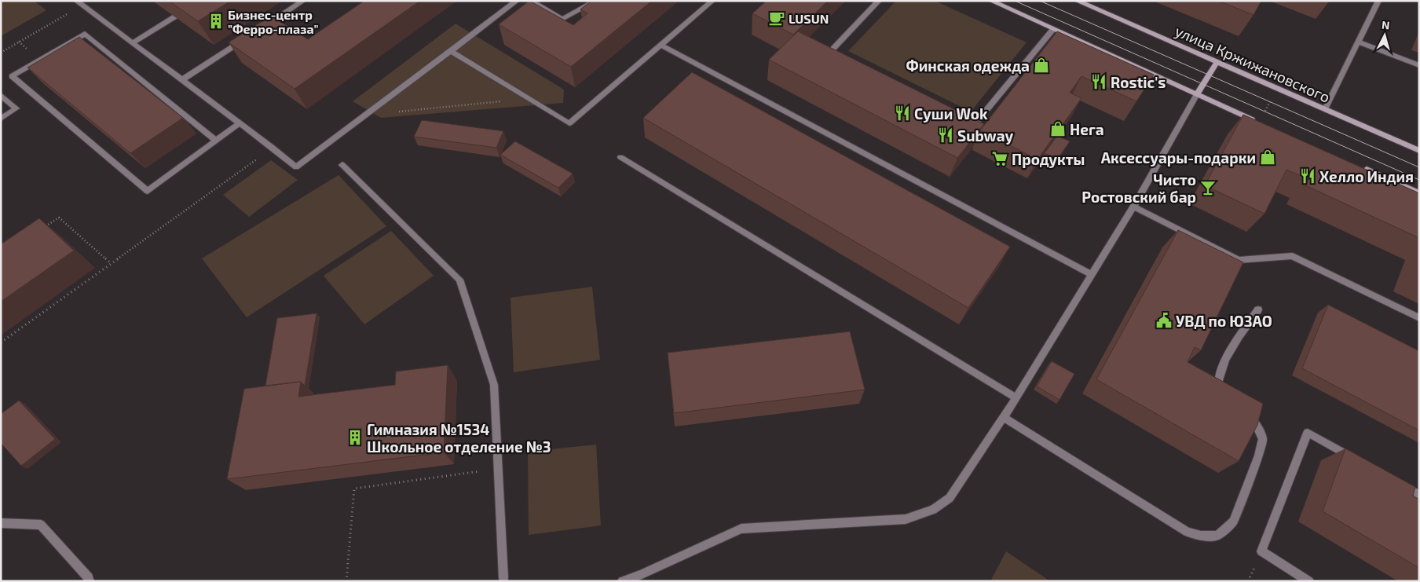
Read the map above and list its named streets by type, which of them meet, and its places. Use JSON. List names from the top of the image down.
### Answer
{
  "streets": {
    "street": ["улица Кржижановского"]
  },
  "places": {
    "cafe": ["LUSUN"],
    "building": ["Бизнес-центр \"Ферро-плаза\"", "Гимназия №1534 Школьное отделение №3"],
    "shop": ["Финская одежда", "Нега", "Аксессуары-подарки"],
    "restaurant": [
      "Rostic's",
      "Суши Wok",
      "Subway",
      "Хелло Индия"
    ],
    "supermarket": ["Продукты"],
    "bar": ["Чисто Ростовский бар"],
    "public building": ["УВД по ЮЗАО"]
  },
  "north": "top"
}
